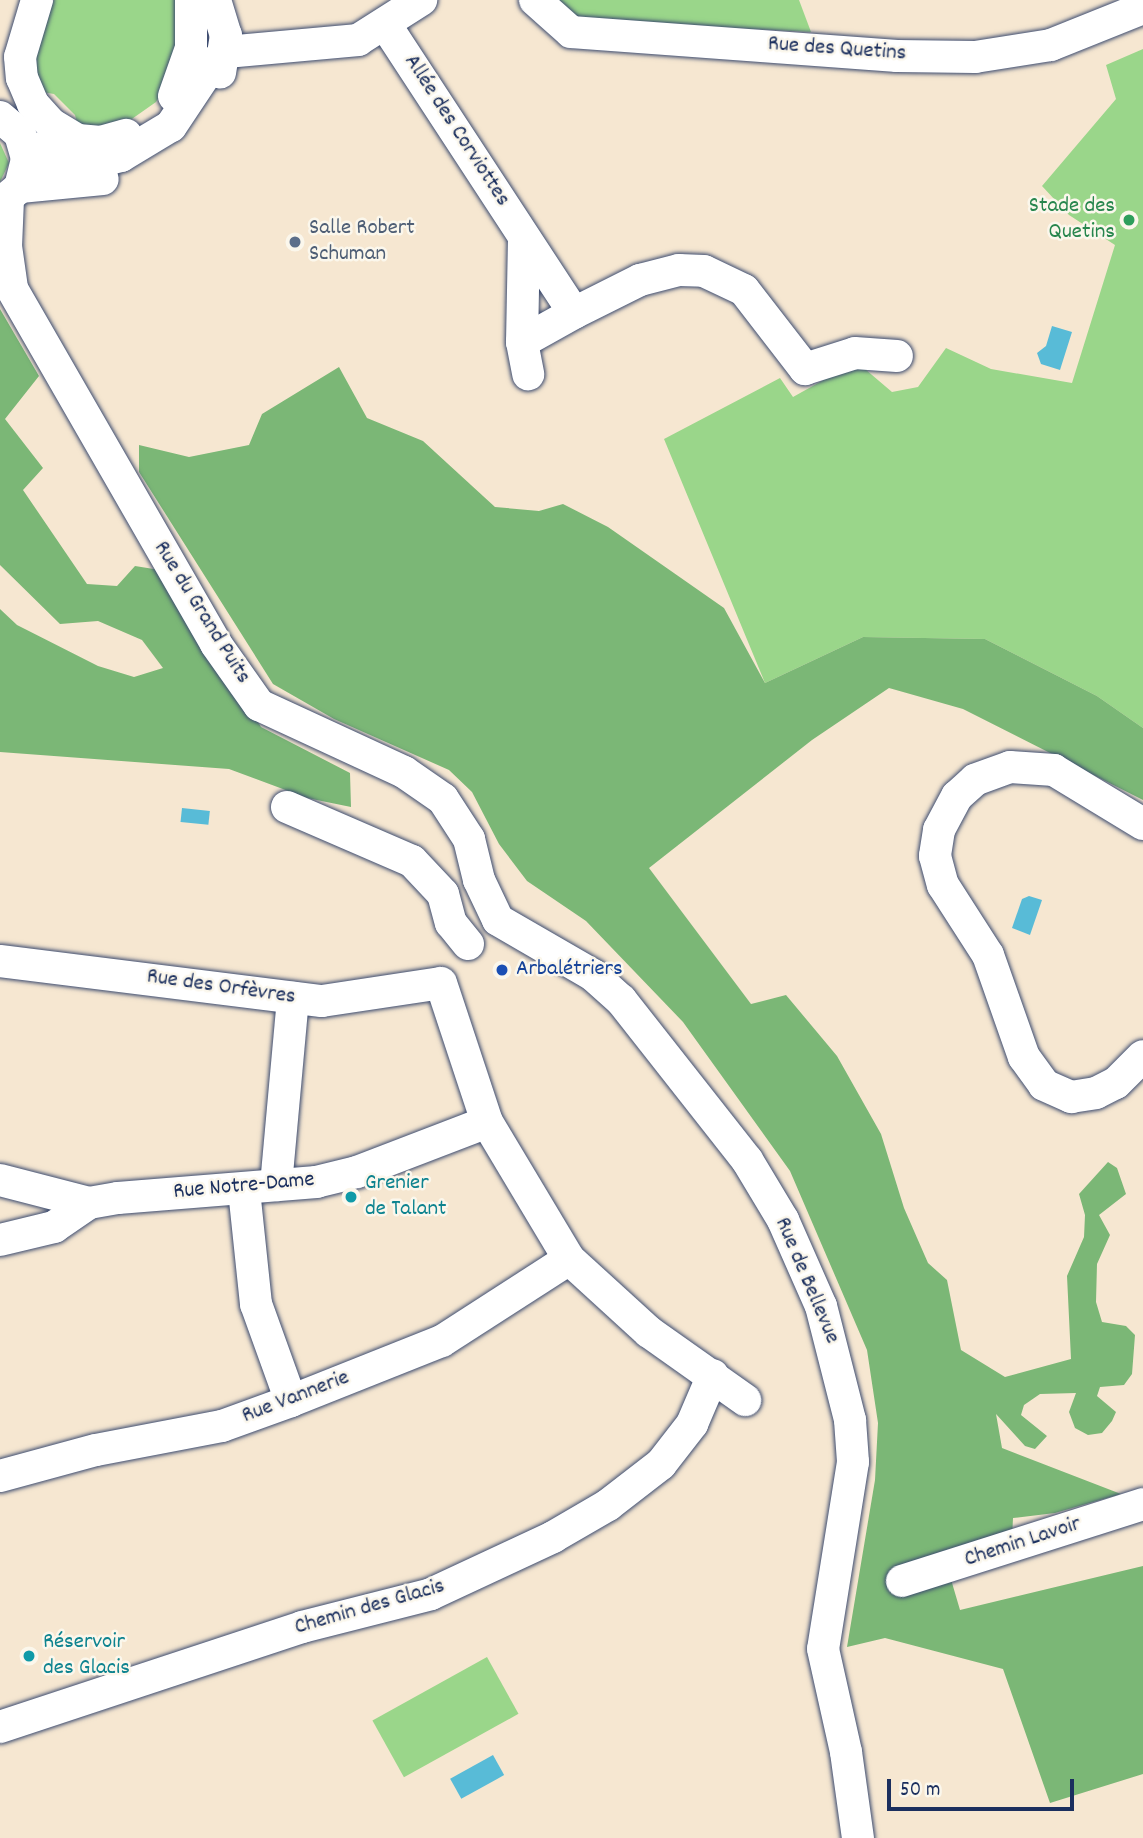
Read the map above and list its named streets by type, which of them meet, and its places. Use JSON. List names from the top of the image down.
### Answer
{
  "streets": {
    "street": [
      "Rue des Quetins",
      "Allée des Corviottes",
      "Rue du Grand Puits",
      "Rue des Orfèvres",
      "Rue Notre-Dame",
      "Rue de Bellevue",
      "Rue Vannerie",
      "Chemin Lavoir",
      "Chemin des Glacis"
    ]
  },
  "crossings": [
    ["Rue du Grand Puits", "Rue de Bellevue"]
  ],
  "places": [
    "Stade des Quetins",
    "Salle Robert Schuman",
    "Arbalétriers",
    "Grenier de Talant",
    "Réservoir des Glacis"
  ],
  "scale_bar": "50 m"
}
